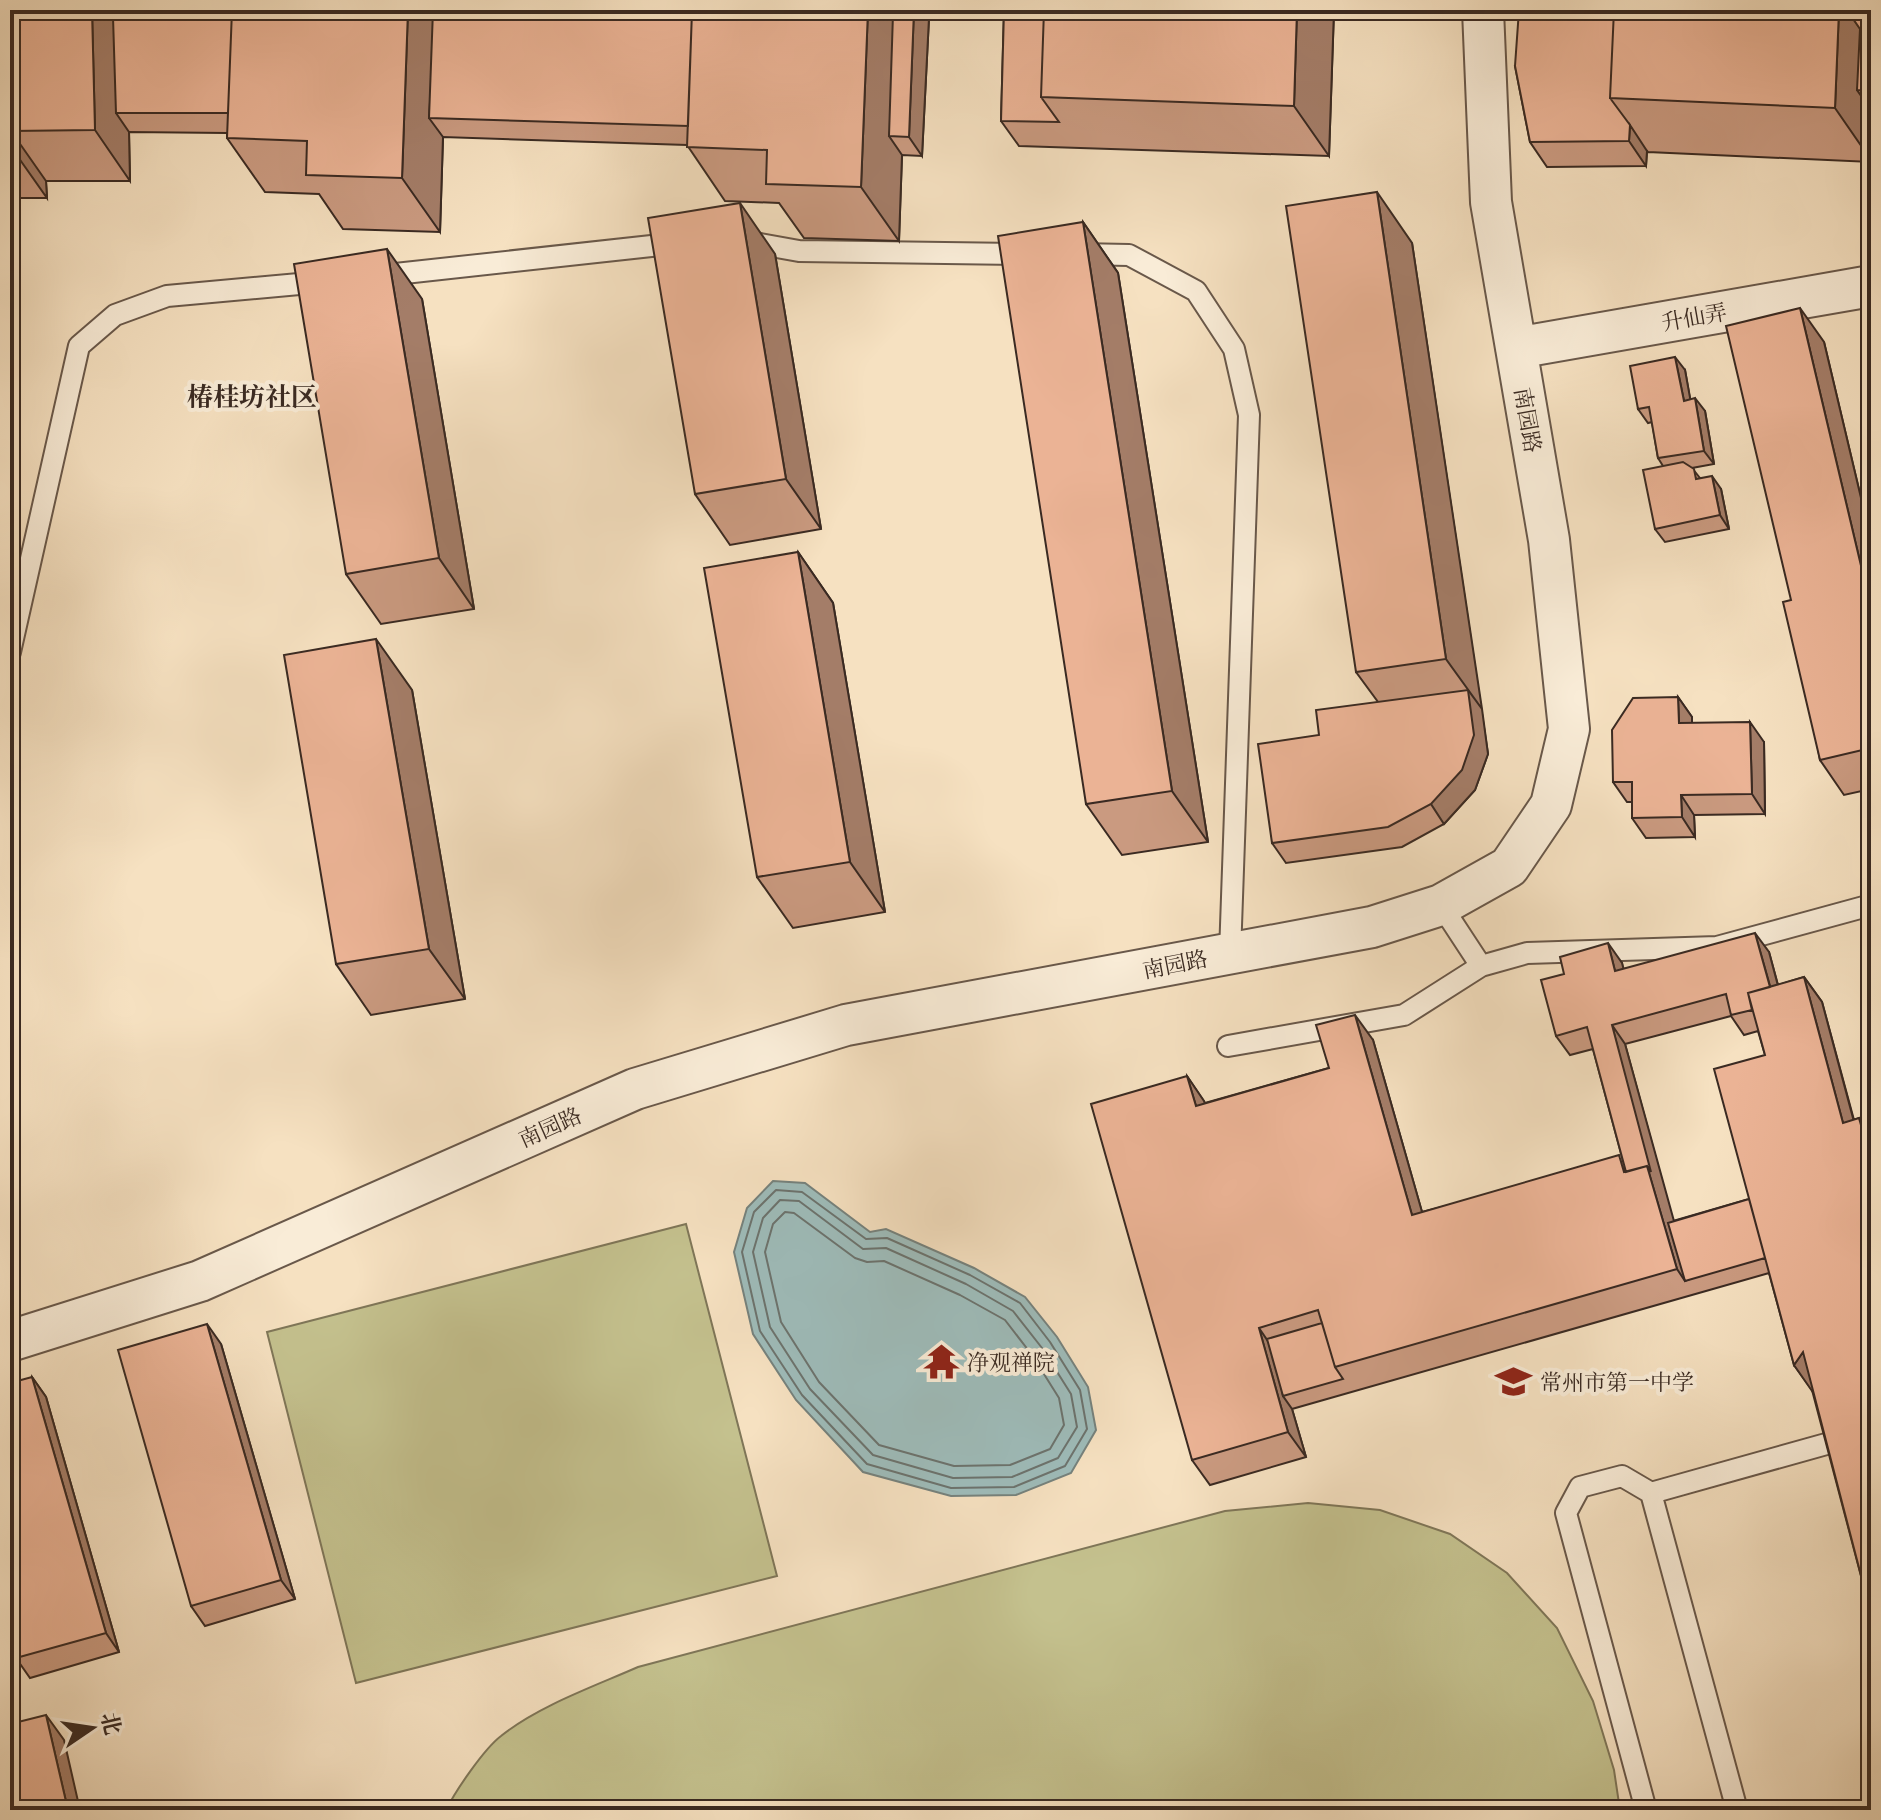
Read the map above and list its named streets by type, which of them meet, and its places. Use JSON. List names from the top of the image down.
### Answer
{
  "streets": {
    "street": ["升仙弄", "南园路"]
  },
  "crossings": [
    ["升仙弄", "南园路"]
  ],
  "districts": ["椿桂坊社区"],
  "places": {
    "temple": ["净观禅院"],
    "school or university": ["常州市第一中学"]
  },
  "north": "right"
}
